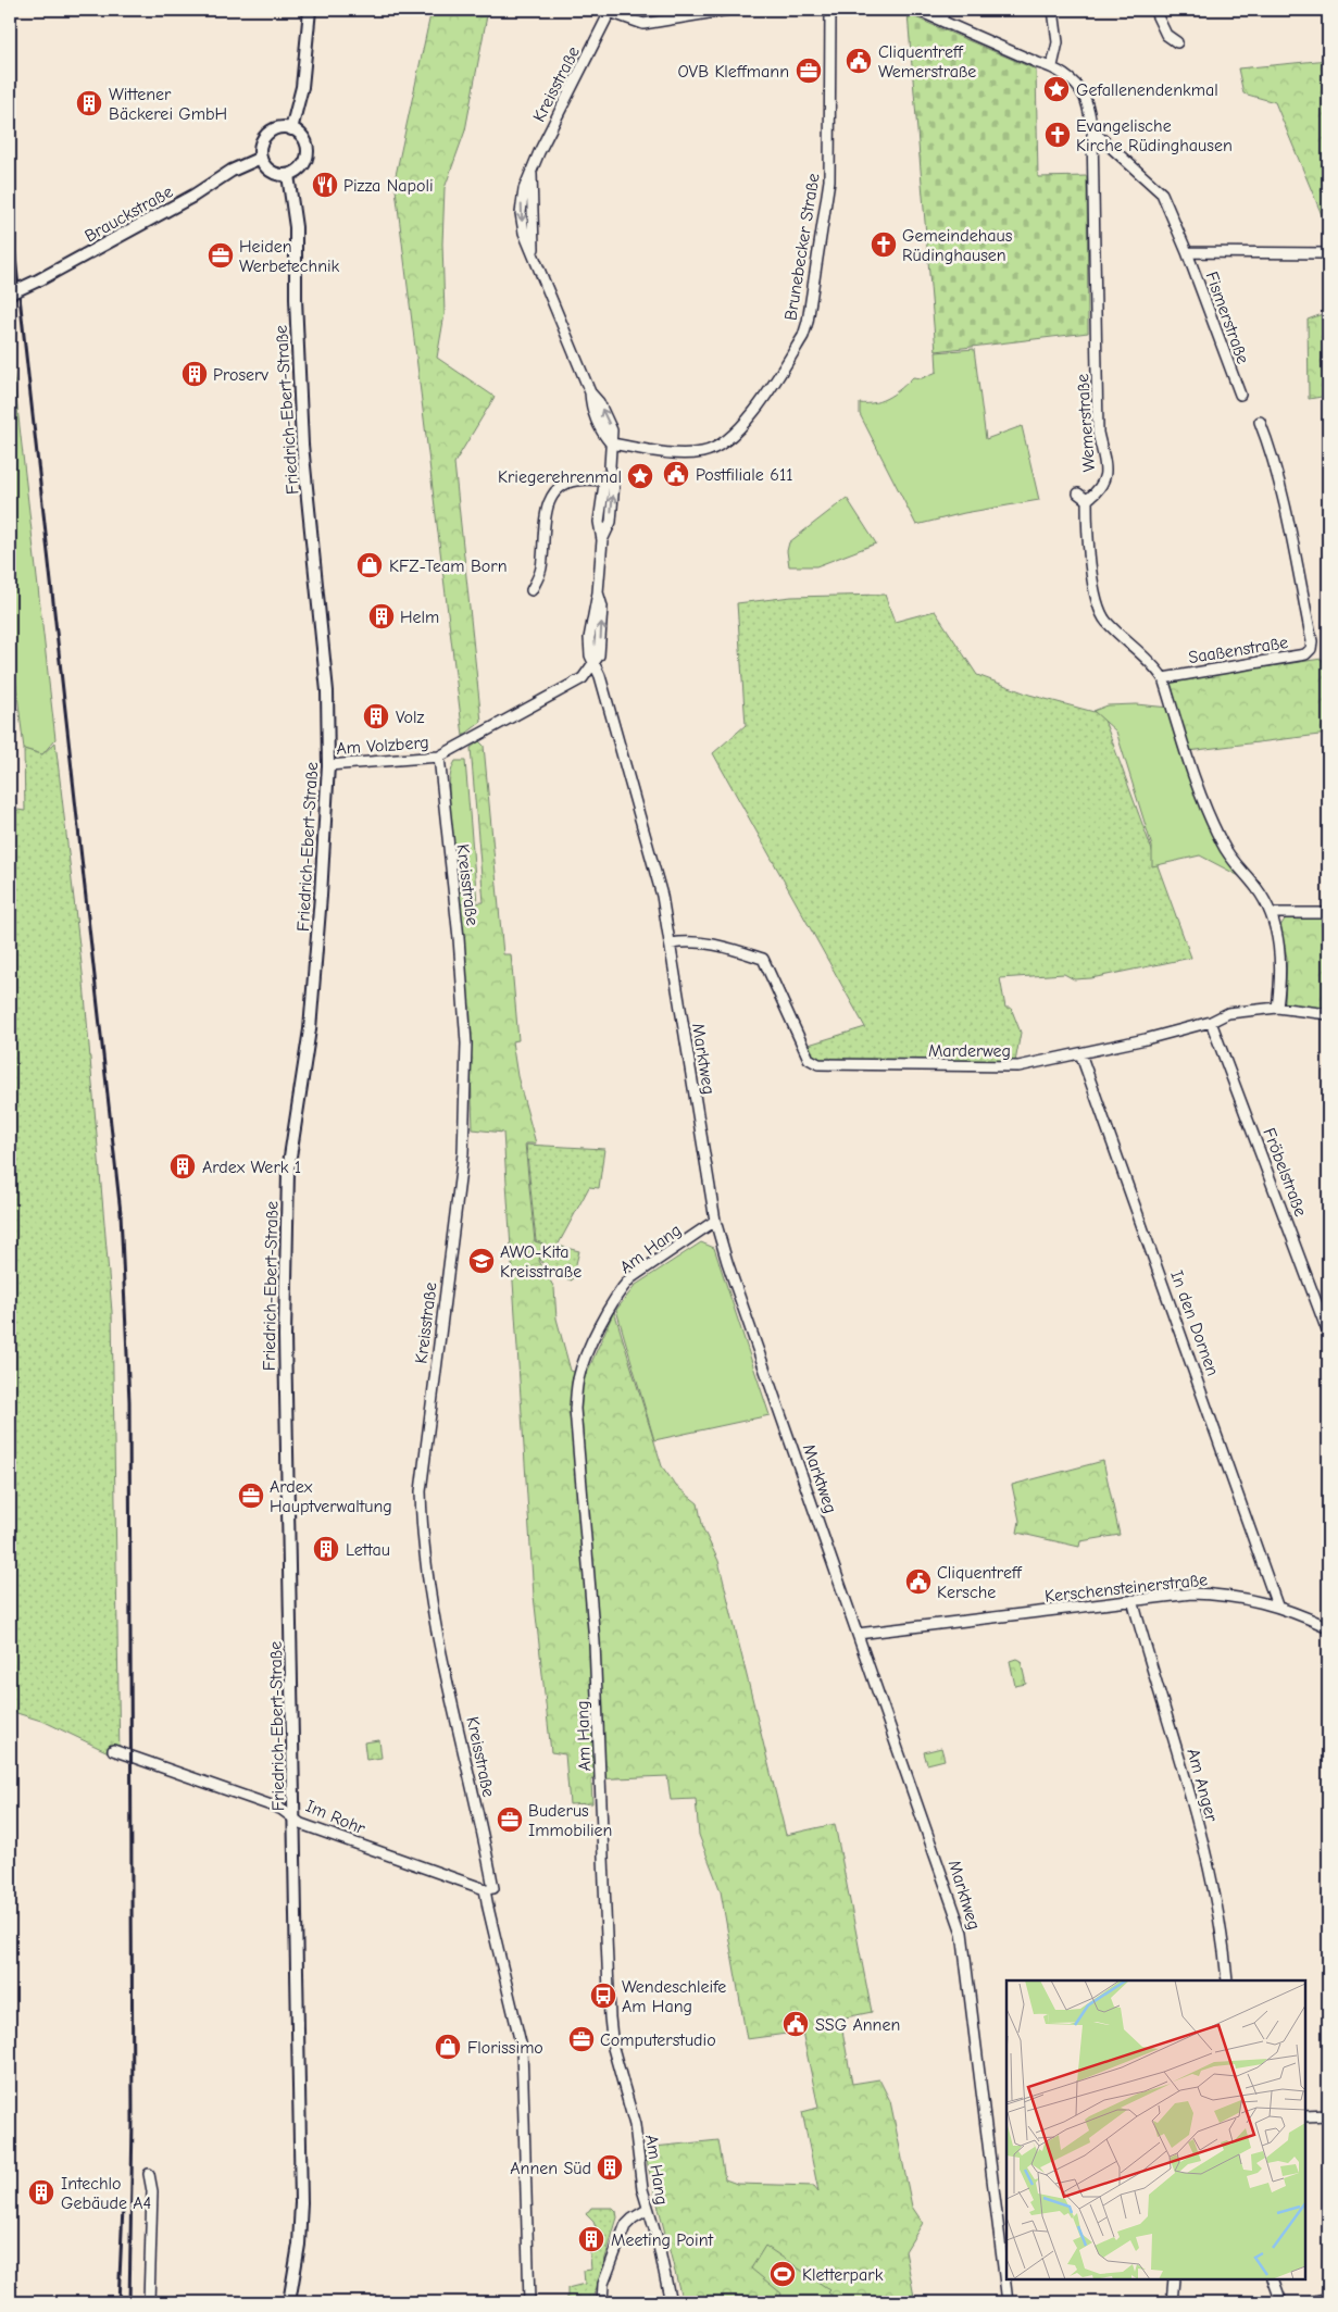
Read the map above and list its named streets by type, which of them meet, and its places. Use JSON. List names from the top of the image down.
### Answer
{
  "streets": {
    "street": [
      "Kreisstraße",
      "Brauckstraße",
      "Brunebecker Straße",
      "Fismerstraße",
      "Friedrich-Ebert-Straße",
      "Wemerstraße",
      "Saaßenstraße",
      "Am Volzberg",
      "Marderweg",
      "Marktweg",
      "Fröbelstraße",
      "Am Hang",
      "In den Dornen",
      "Kerschensteinerstraße",
      "Am Anger",
      "Im Rohr"
    ]
  },
  "crossings": [
    ["Kreisstraße", "Brunebecker Straße"],
    ["Kreisstraße", "Am Volzberg"],
    ["Kreisstraße", "Im Rohr"],
    ["Brauckstraße", "Friedrich-Ebert-Straße"],
    ["Fismerstraße", "Wemerstraße"],
    ["Friedrich-Ebert-Straße", "Am Volzberg"],
    ["Friedrich-Ebert-Straße", "Im Rohr"],
    ["Marderweg", "Marktweg"],
    ["Marderweg", "Fröbelstraße"],
    ["Marderweg", "In den Dornen"],
    ["Marktweg", "Am Hang"],
    ["Marktweg", "Kerschensteinerstraße"],
    ["In den Dornen", "Kerschensteinerstraße"],
    ["Kerschensteinerstraße", "Am Anger"]
  ],
  "places": {
    "public building": [
      "Cliquentreff Wemerstraße",
      "Postfiliale 611",
      "Cliquentreff Kersche",
      "SSG Annen"
    ],
    "office": [
      "OVB Kleffmann",
      "Heiden Werbetechnik",
      "Ardex Hauptverwaltung",
      "Buderus Immobilien",
      "Computerstudio"
    ],
    "place": ["Gefallenendenkmal", "Kriegerehrenmal"],
    "building": [
      "Wittener Bäckerei GmbH",
      "Proserv",
      "Helm",
      "Volz",
      "Ardex Werk 1",
      "Lettau",
      "Annen Süd",
      "Intechlo Gebäude A4",
      "Meeting Point"
    ],
    "church": ["Evangelische Kirche Rüdinghausen", "Gemeindehaus Rüdinghausen"],
    "restaurant": ["Pizza Napoli"],
    "shop": ["KFZ-Team Born", "Florissimo"],
    "school or university": ["AWO-Kita Kreisstraße"],
    "bus stop": ["Wendeschleife Am Hang"],
    "sports": ["Kletterpark"]
  }
}
